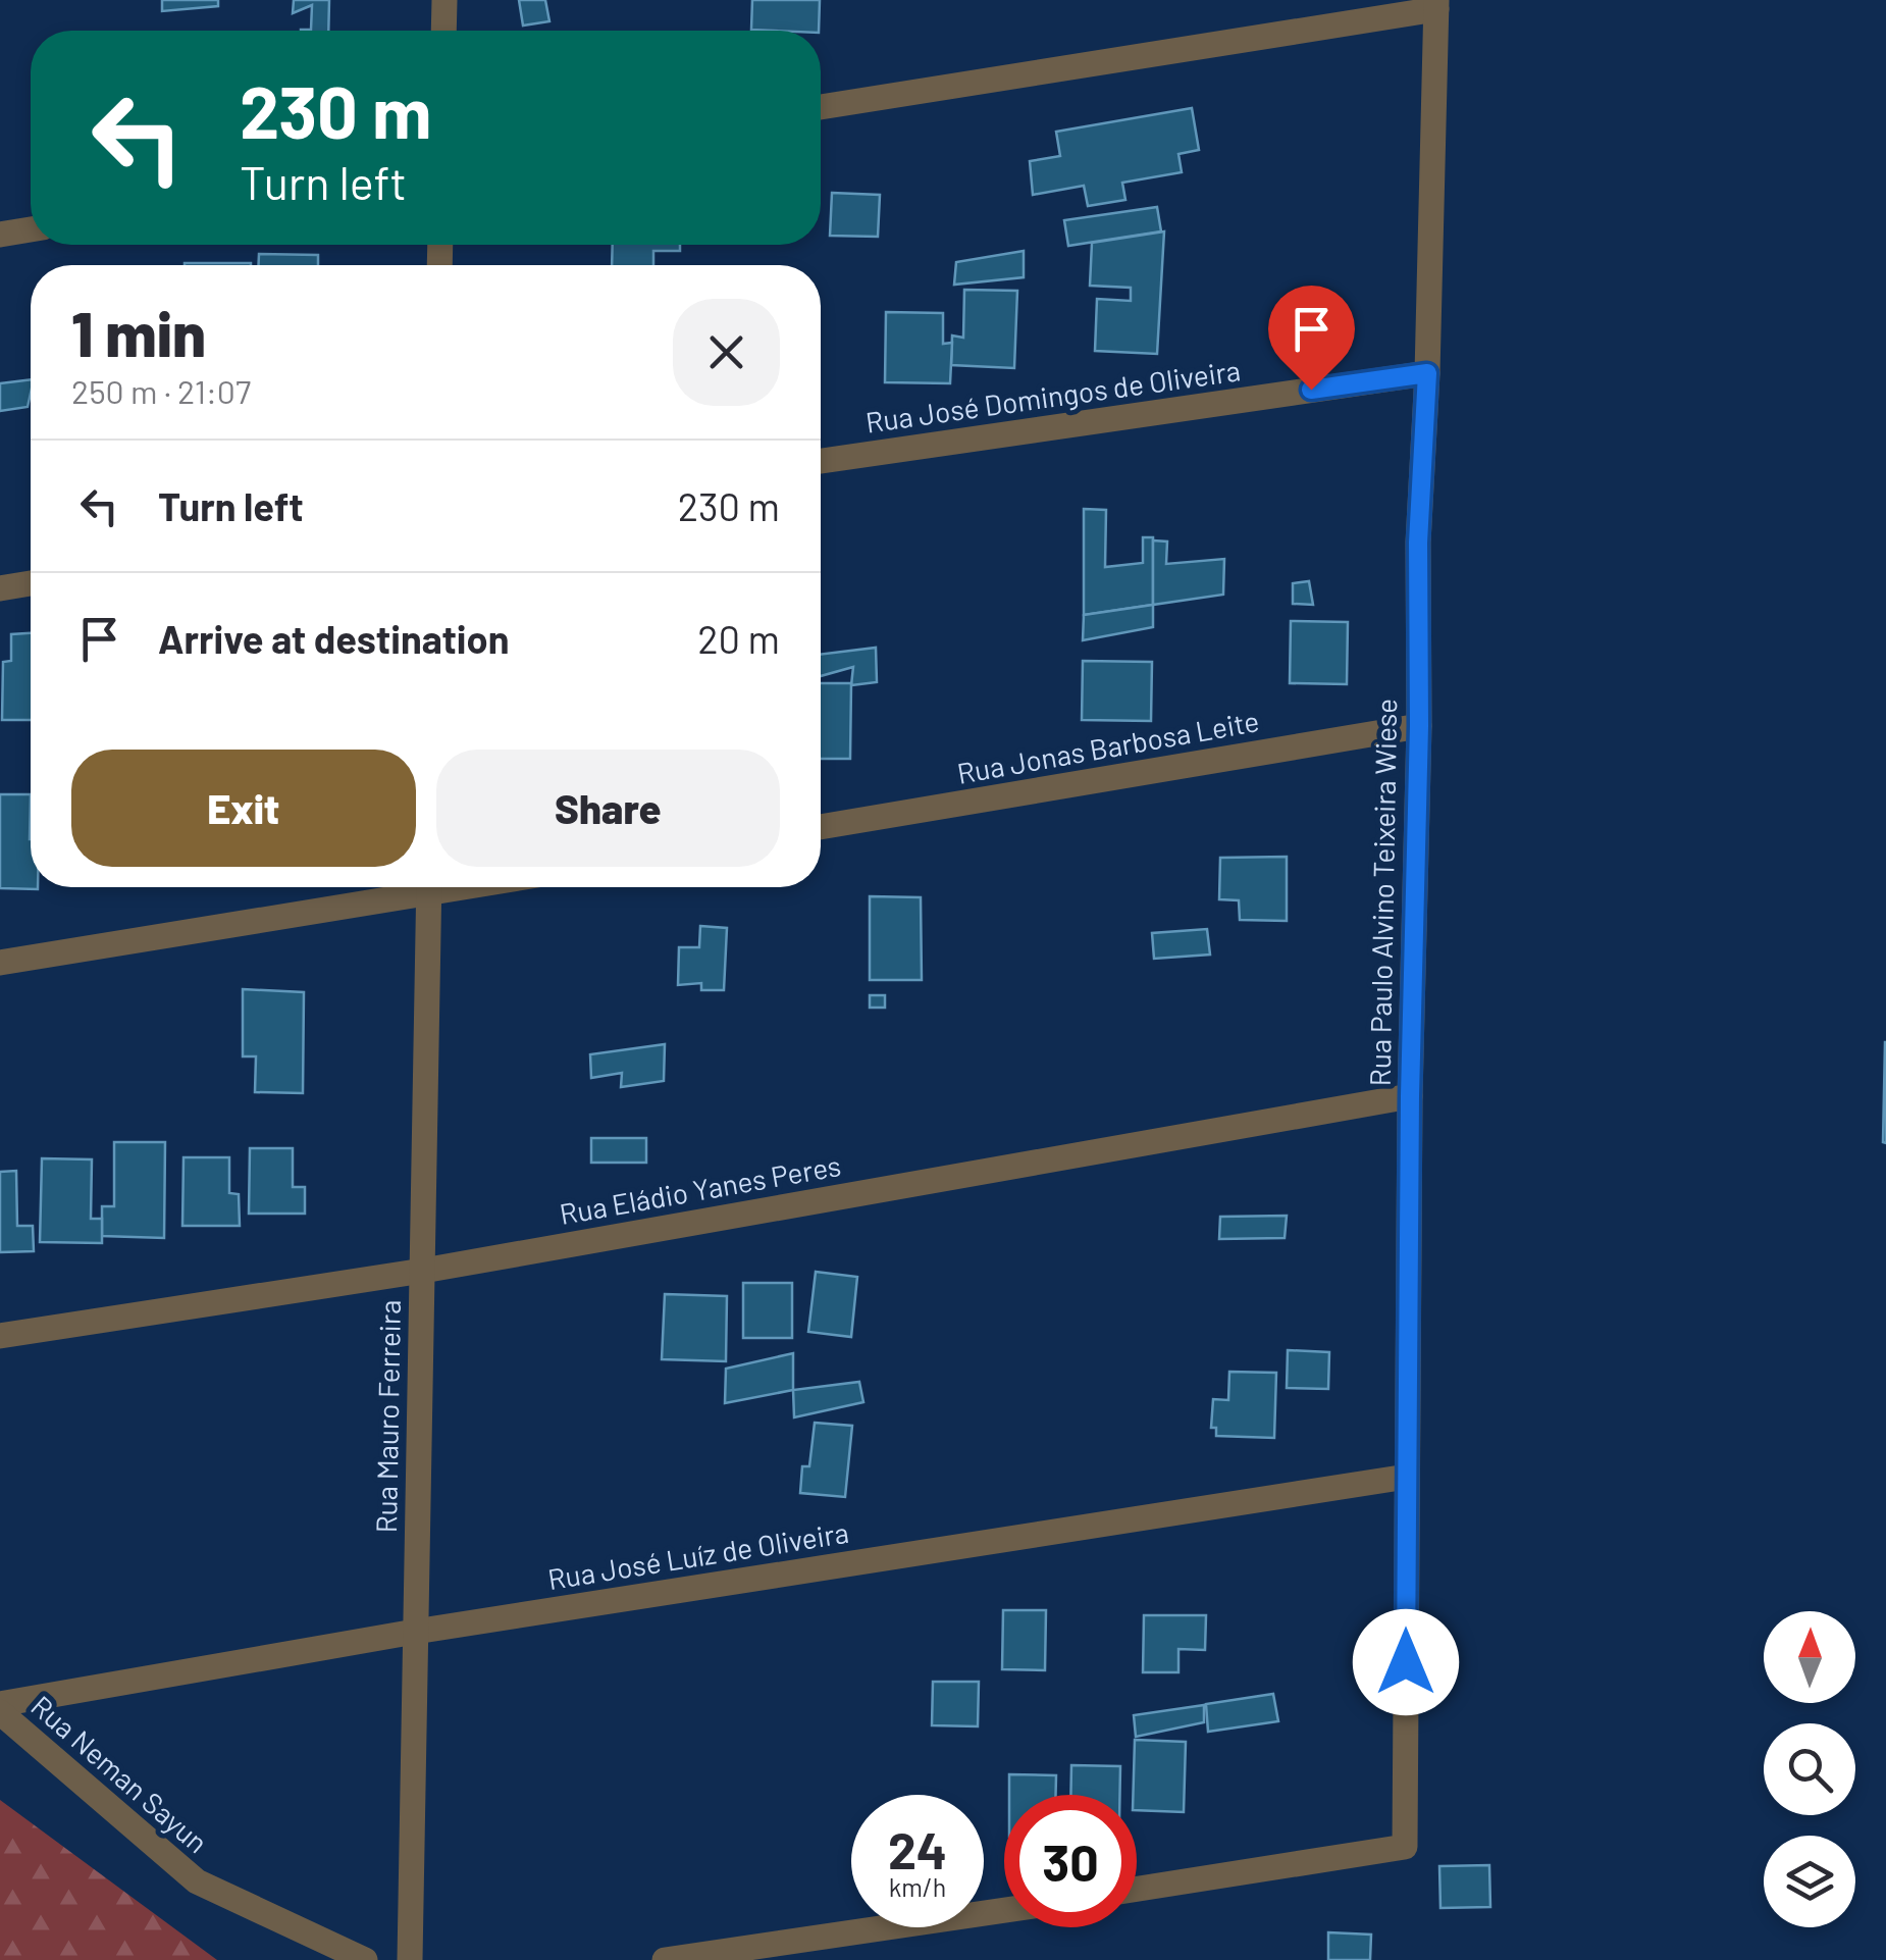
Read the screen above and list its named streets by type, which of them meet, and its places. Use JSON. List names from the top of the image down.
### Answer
{
  "streets": {
    "street": [
      "Rua José Domingos de Oliveira",
      "Rua Jonas Barbosa Leite",
      "Rua Paulo Alvino Teixeira Wiese",
      "Rua Eládio Yanes Peres",
      "Rua Mauro Ferreira",
      "Rua José Luíz de Oliveira",
      "Rua Neman Sayun"
    ]
  },
  "crossings": [
    ["Rua José Domingos de Oliveira", "Rua Paulo Alvino Teixeira Wiese"],
    ["Rua Jonas Barbosa Leite", "Rua Paulo Alvino Teixeira Wiese"],
    ["Rua Paulo Alvino Teixeira Wiese", "Rua Eládio Yanes Peres"],
    ["Rua Paulo Alvino Teixeira Wiese", "Rua José Luíz de Oliveira"],
    ["Rua Eládio Yanes Peres", "Rua Mauro Ferreira"],
    ["Rua Mauro Ferreira", "Rua José Luíz de Oliveira"],
    ["Rua José Luíz de Oliveira", "Rua Neman Sayun"]
  ],
  "north": "top",
  "page": {
    "turn": ["230 m", "Turn left"],
    "heading": ["1 min", "250 m · 21:07"],
    "list": [
      {
        "name": "Turn left",
        "value": "230 m"
      },
      {
        "name": "Arrive at destination",
        "value": "20 m"
      }
    ],
    "buttons": ["Exit", "Share"],
    "speed": "24 km/h",
    "limit": "30"
  }
}
